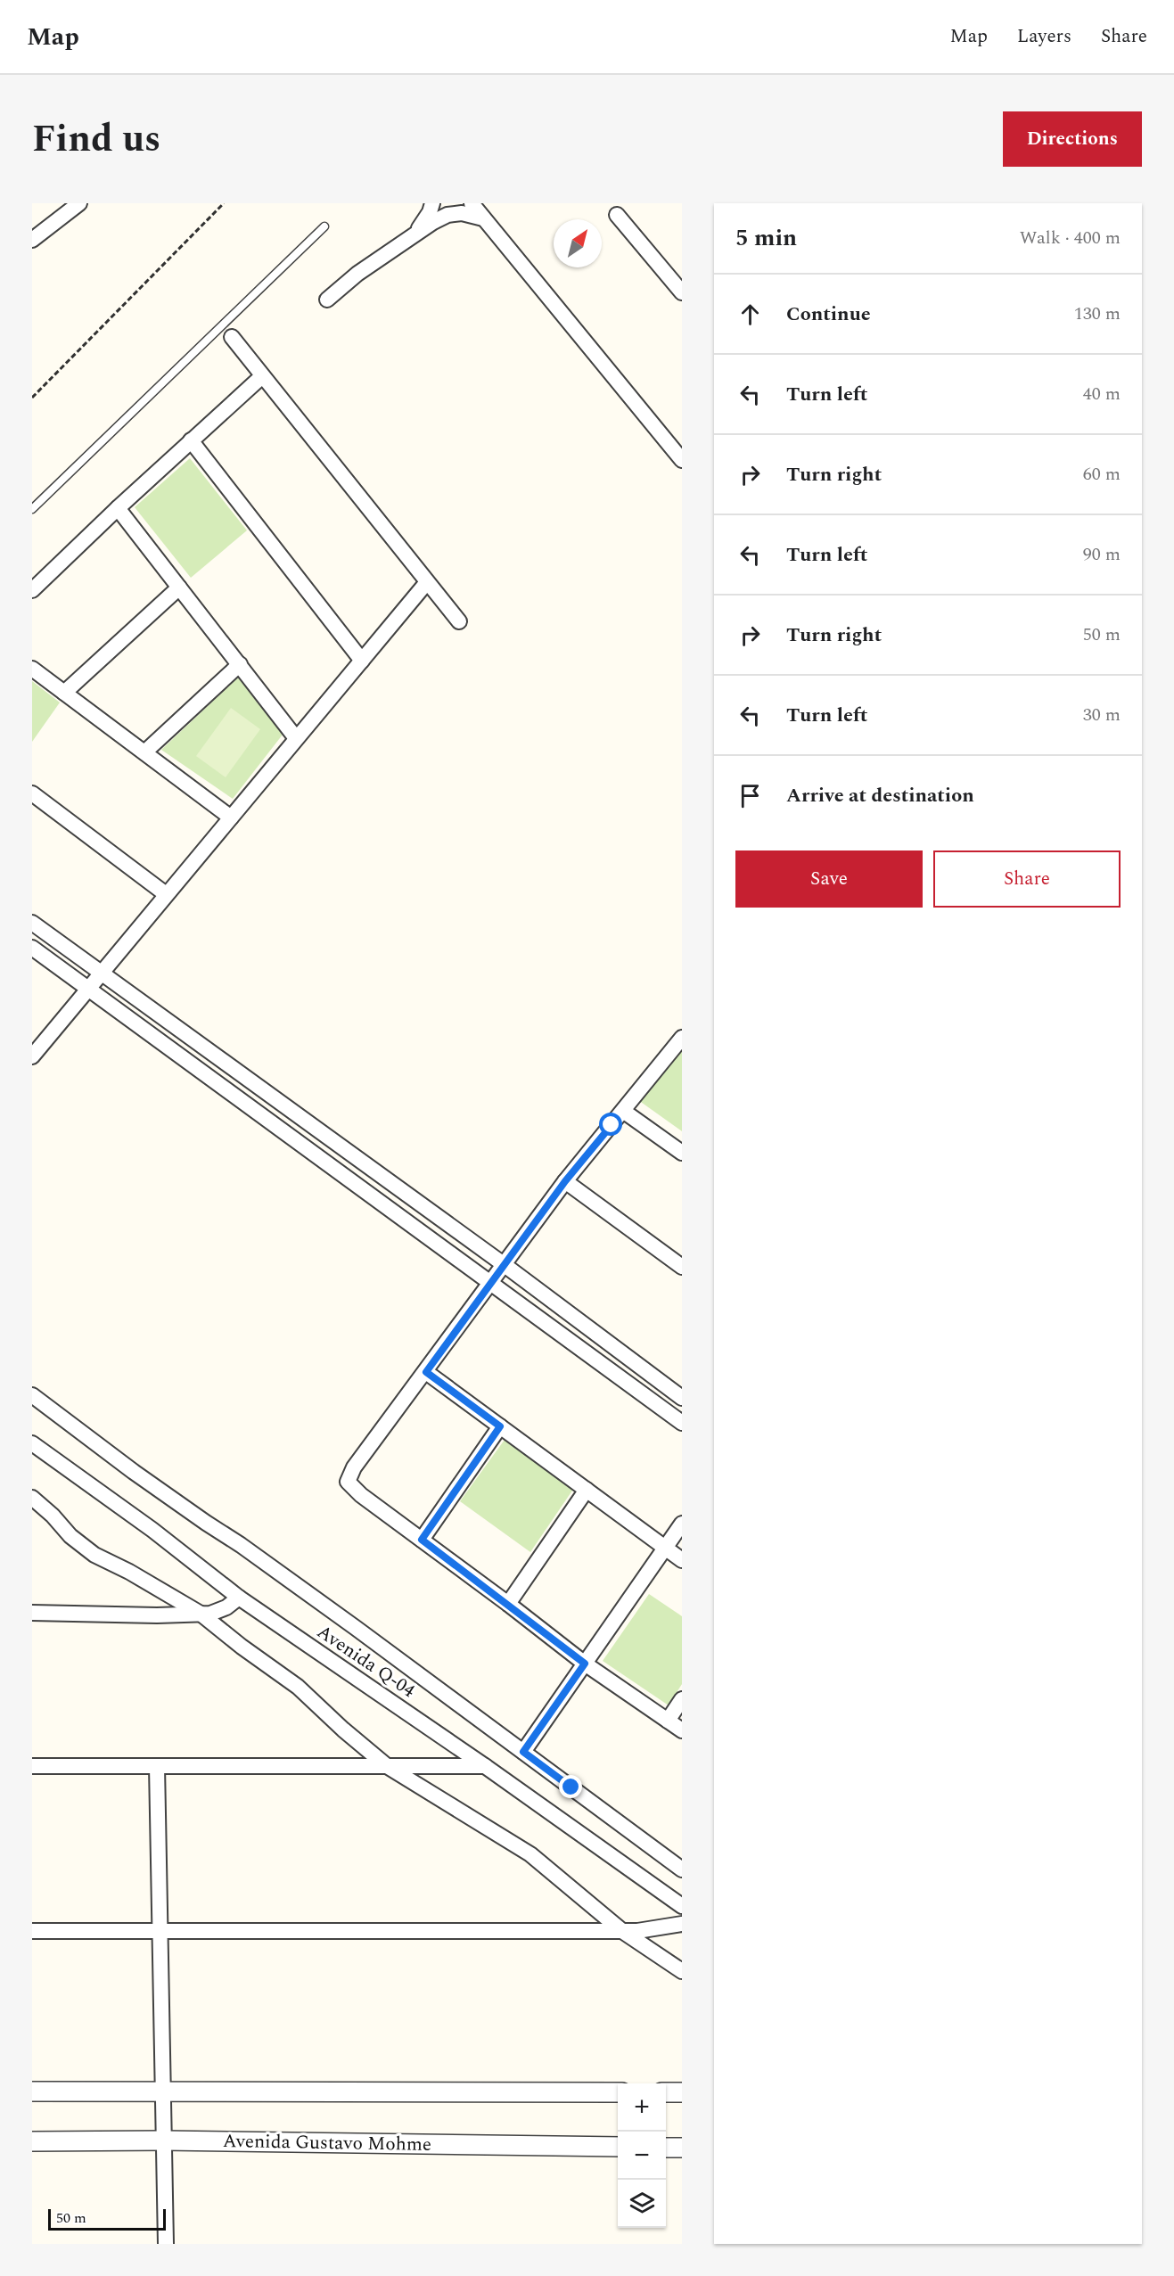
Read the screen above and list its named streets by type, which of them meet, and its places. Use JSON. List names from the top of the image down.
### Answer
{
  "streets": {
    "street": ["Avenida Q-04", "Avenida Gustavo Mohme"]
  },
  "scale_bar": "50 m",
  "north": "top right",
  "page": {
    "header": "Map",
    "nav": ["Map", "Layers", "Share"],
    "title": "Find us",
    "buttons": [
      "Directions",
      ["Save", "Share"]
    ],
    "heading": ["5 min", "Walk · 400 m"],
    "list": [
      ["Continue", "130 m"],
      ["Turn left", "40 m"],
      ["Turn right", "60 m"],
      ["Turn left", "90 m"],
      ["Turn right", "50 m"],
      ["Turn left", "30 m"],
      "Arrive at destination"
    ],
    "map_buttons": ["+", "−"],
    "scale": "50 m"
  }
}
